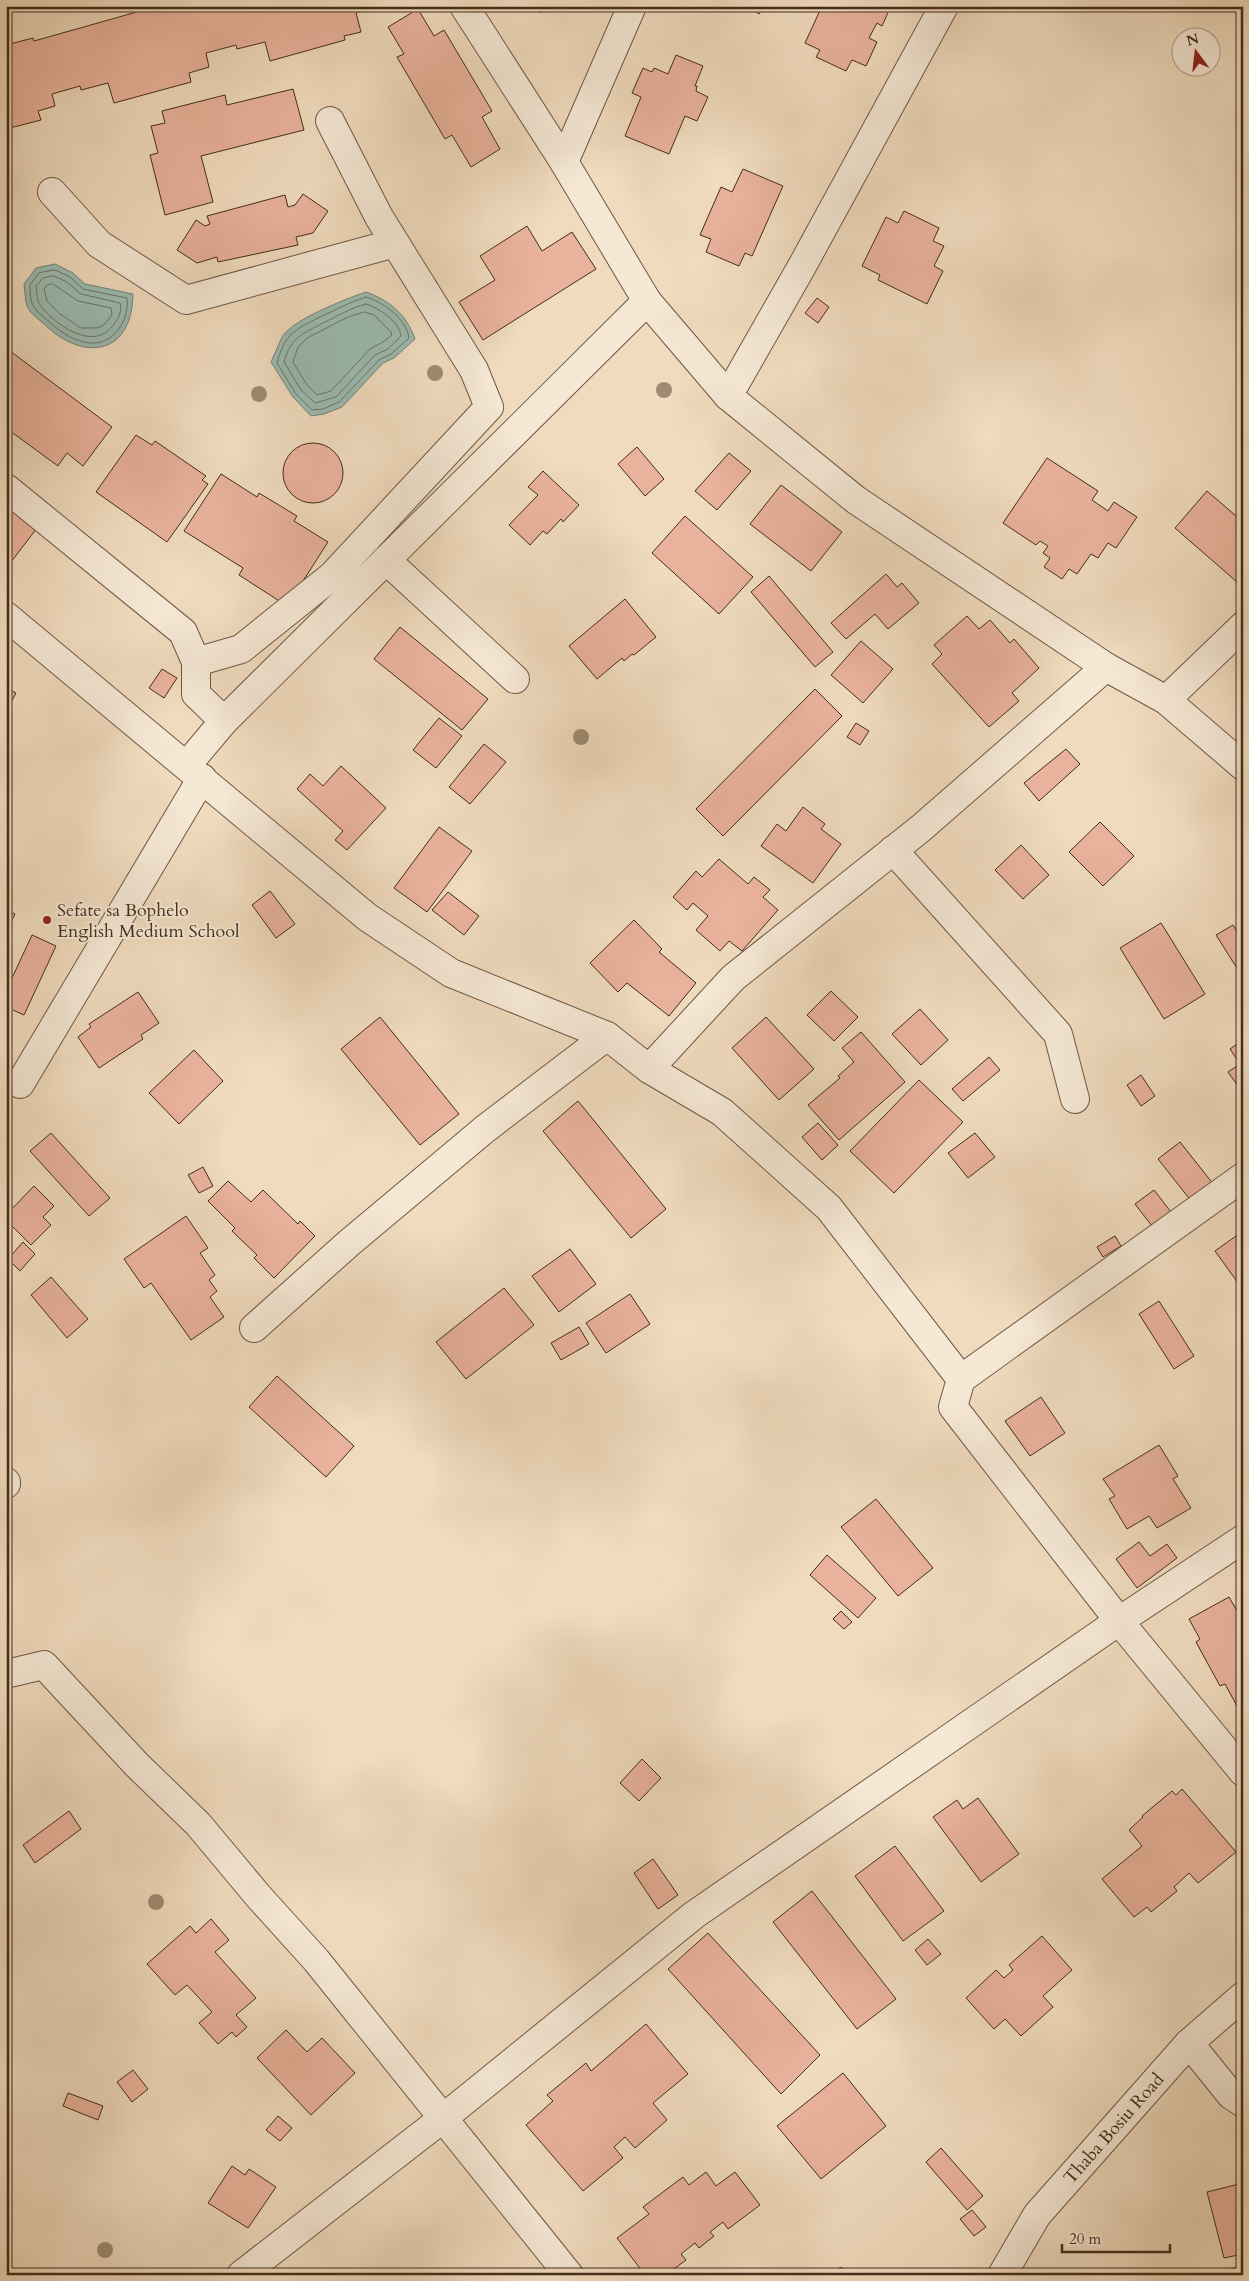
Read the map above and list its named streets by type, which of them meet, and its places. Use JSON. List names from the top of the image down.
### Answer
{
  "streets": {
    "street": ["Thaba Bosiu Road"]
  },
  "places": ["Sefate sa Bophelo English Medium School"],
  "scale_bar": "20 m",
  "north": "top"
}
